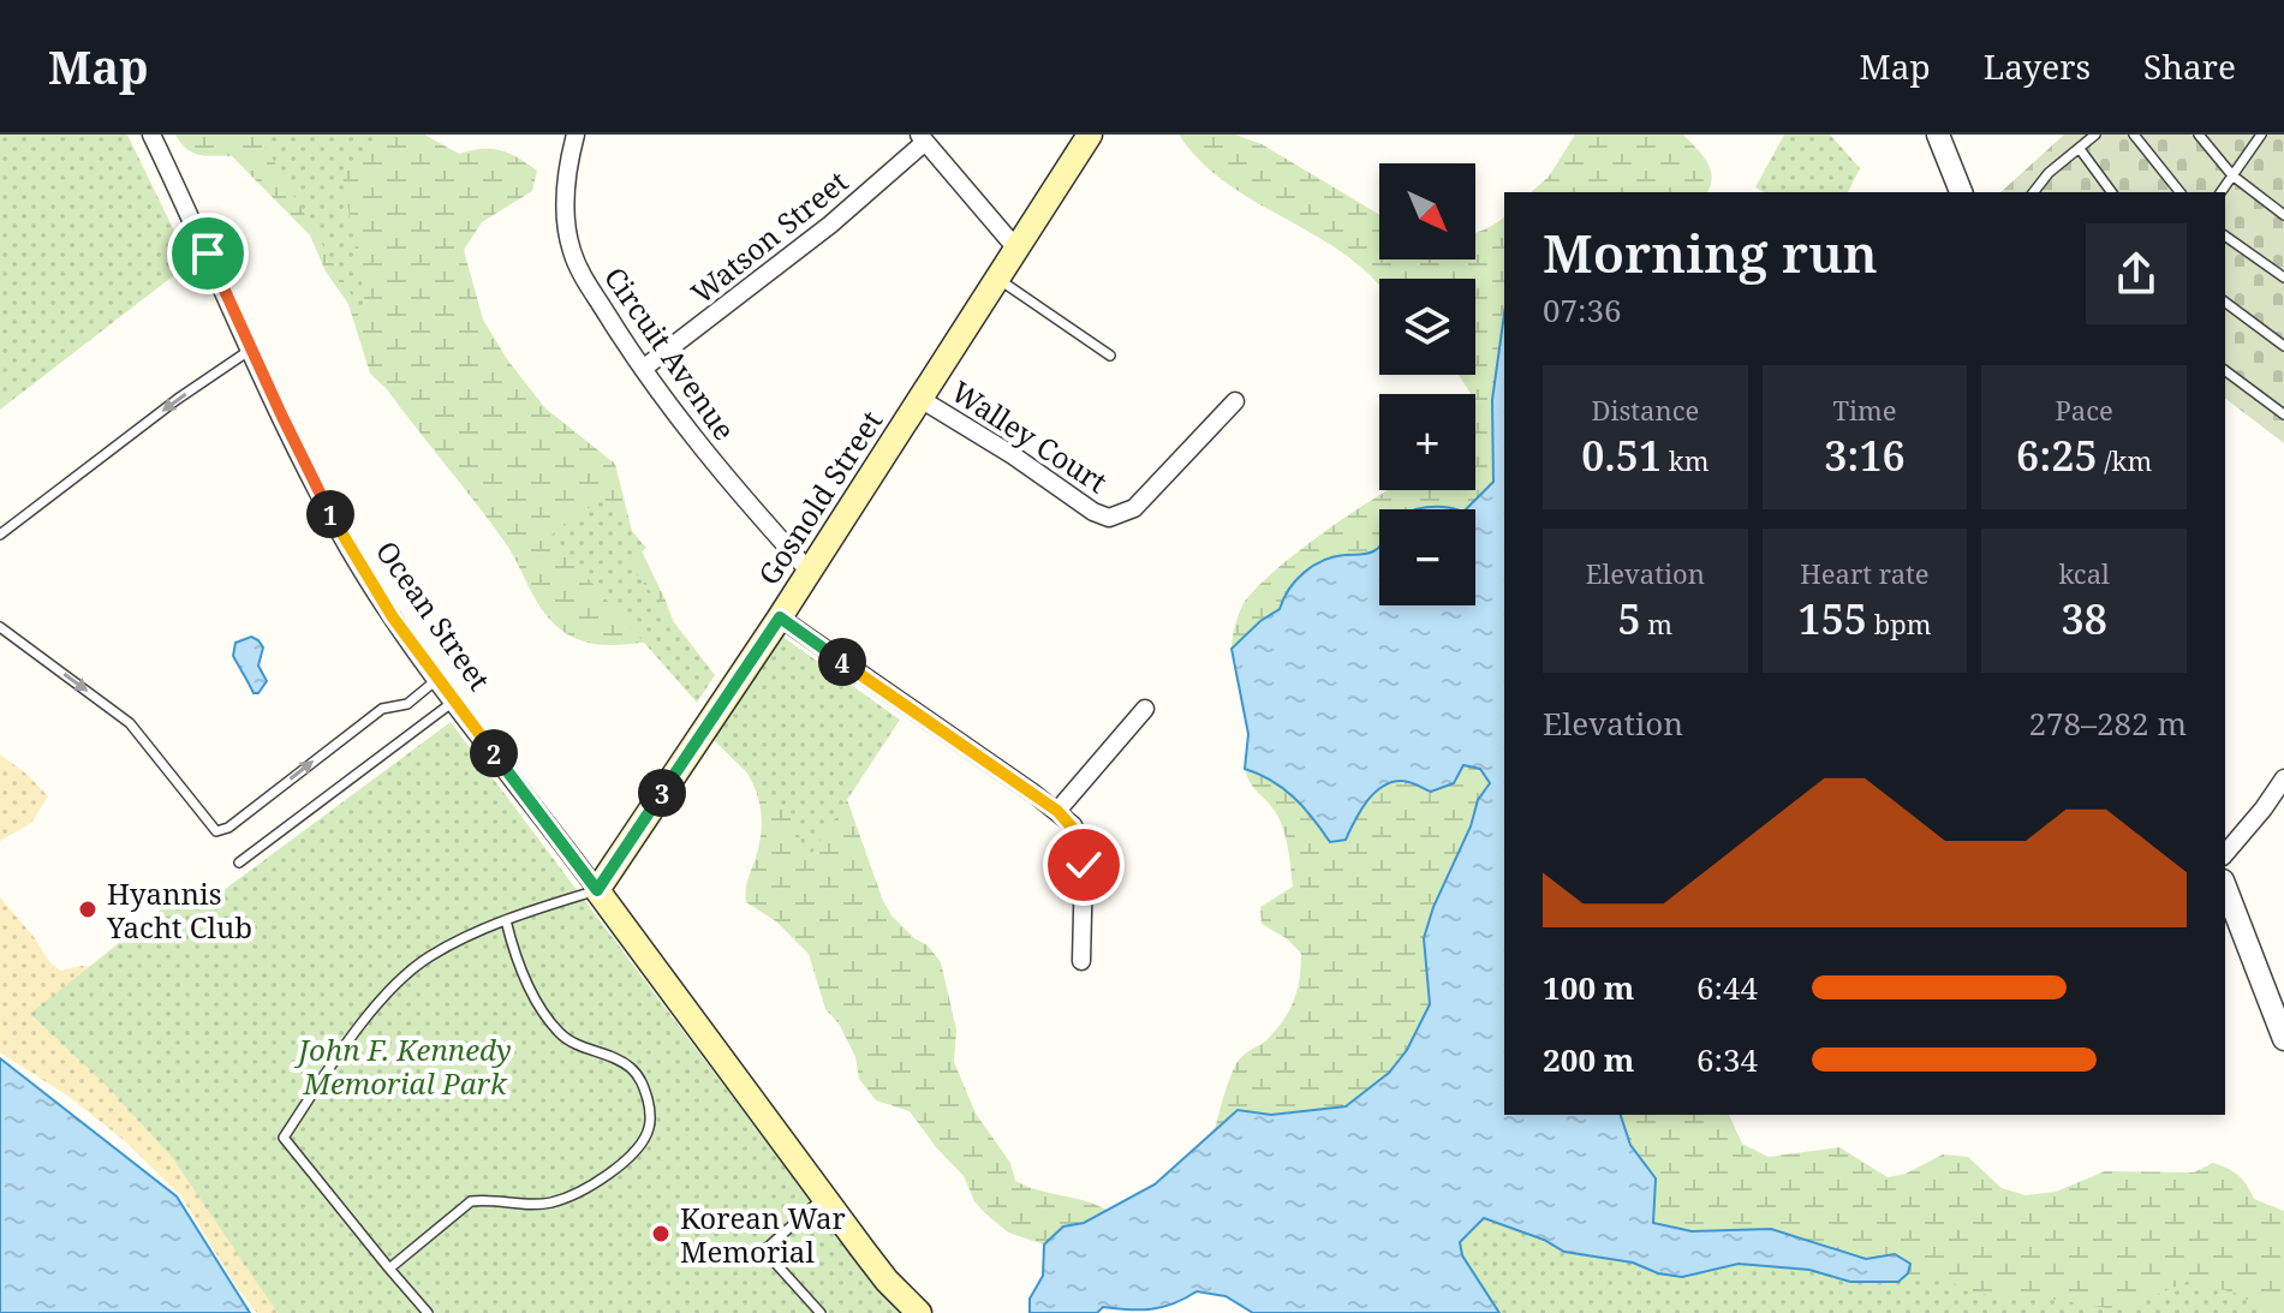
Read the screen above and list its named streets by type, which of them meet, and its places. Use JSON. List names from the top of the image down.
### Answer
{
  "streets": {
    "main road": ["Gosnold Street", "Ocean Street"],
    "street": ["Watson Street", "Circuit Avenue", "Walley Court"]
  },
  "crossings": [
    ["Watson Street", "Circuit Avenue"],
    ["Circuit Avenue", "Gosnold Street"],
    ["Walley Court", "Gosnold Street"],
    ["Gosnold Street", "Ocean Street"]
  ],
  "parks": ["John F. Kennedy Memorial Park"],
  "places": ["Hyannis Yacht Club", "Korean War Memorial"],
  "north": "bottom right",
  "page": {
    "header": "Map",
    "nav": ["Map", "Layers", "Share"],
    "map_buttons": ["+", "−"],
    "heading": ["Morning run", "07:36"],
    "stats": [
      ["Distance", "0.51 km"],
      ["Time", "3:16"],
      ["Pace", "6:25 /km"],
      ["Elevation", "5 m"],
      ["Heart rate", "155 bpm"],
      ["kcal", "38"]
    ],
    "pins": [
      "1",
      "4",
      "2",
      "3"
    ],
    "chart": ["Elevation", "278–282 m"],
    "list": [
      {
        "name": "100 m",
        "note": "6:44"
      },
      {
        "name": "200 m",
        "note": "6:34"
      }
    ]
  }
}
